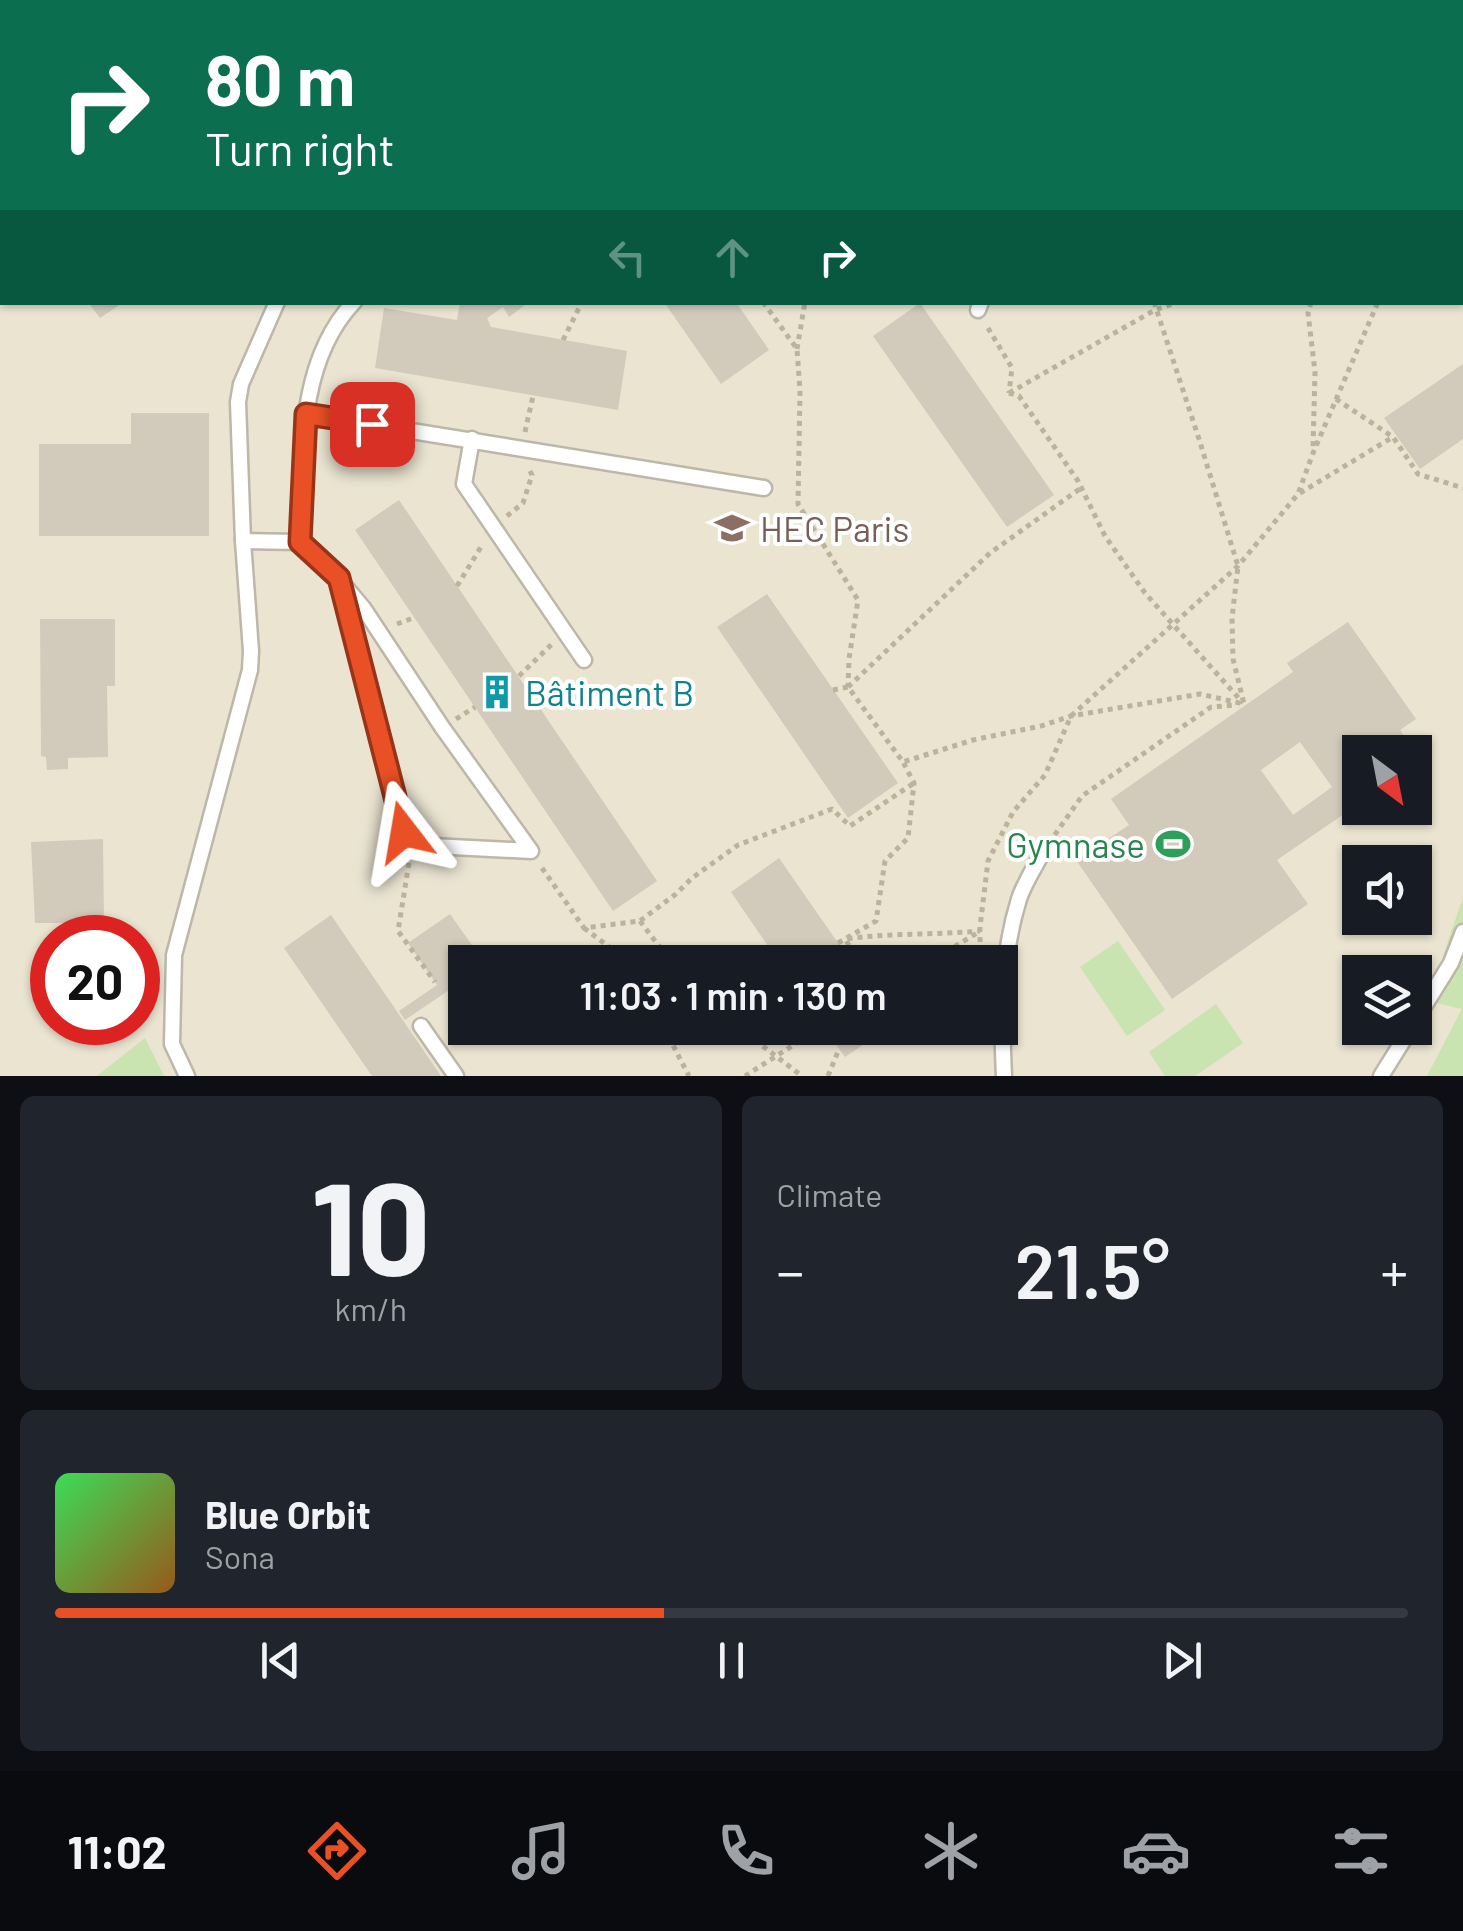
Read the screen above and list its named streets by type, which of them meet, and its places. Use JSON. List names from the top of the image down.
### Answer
{
  "places": {
    "school or university": ["HEC Paris"],
    "building": ["Bâtiment B"],
    "sports": ["Gymnase"]
  },
  "north": "bottom right",
  "page": {
    "turn": ["80 m", "Turn right"],
    "limit": "20",
    "trip": "11:03 · 1 min · 130 m",
    "tile": [
      ["10", "km/h"],
      "Climate"
    ],
    "heat": ["−", "21.5°", "+"],
    "song": ["Blue Orbit", "Sona"],
    "tabs": "11:02"
  }
}
